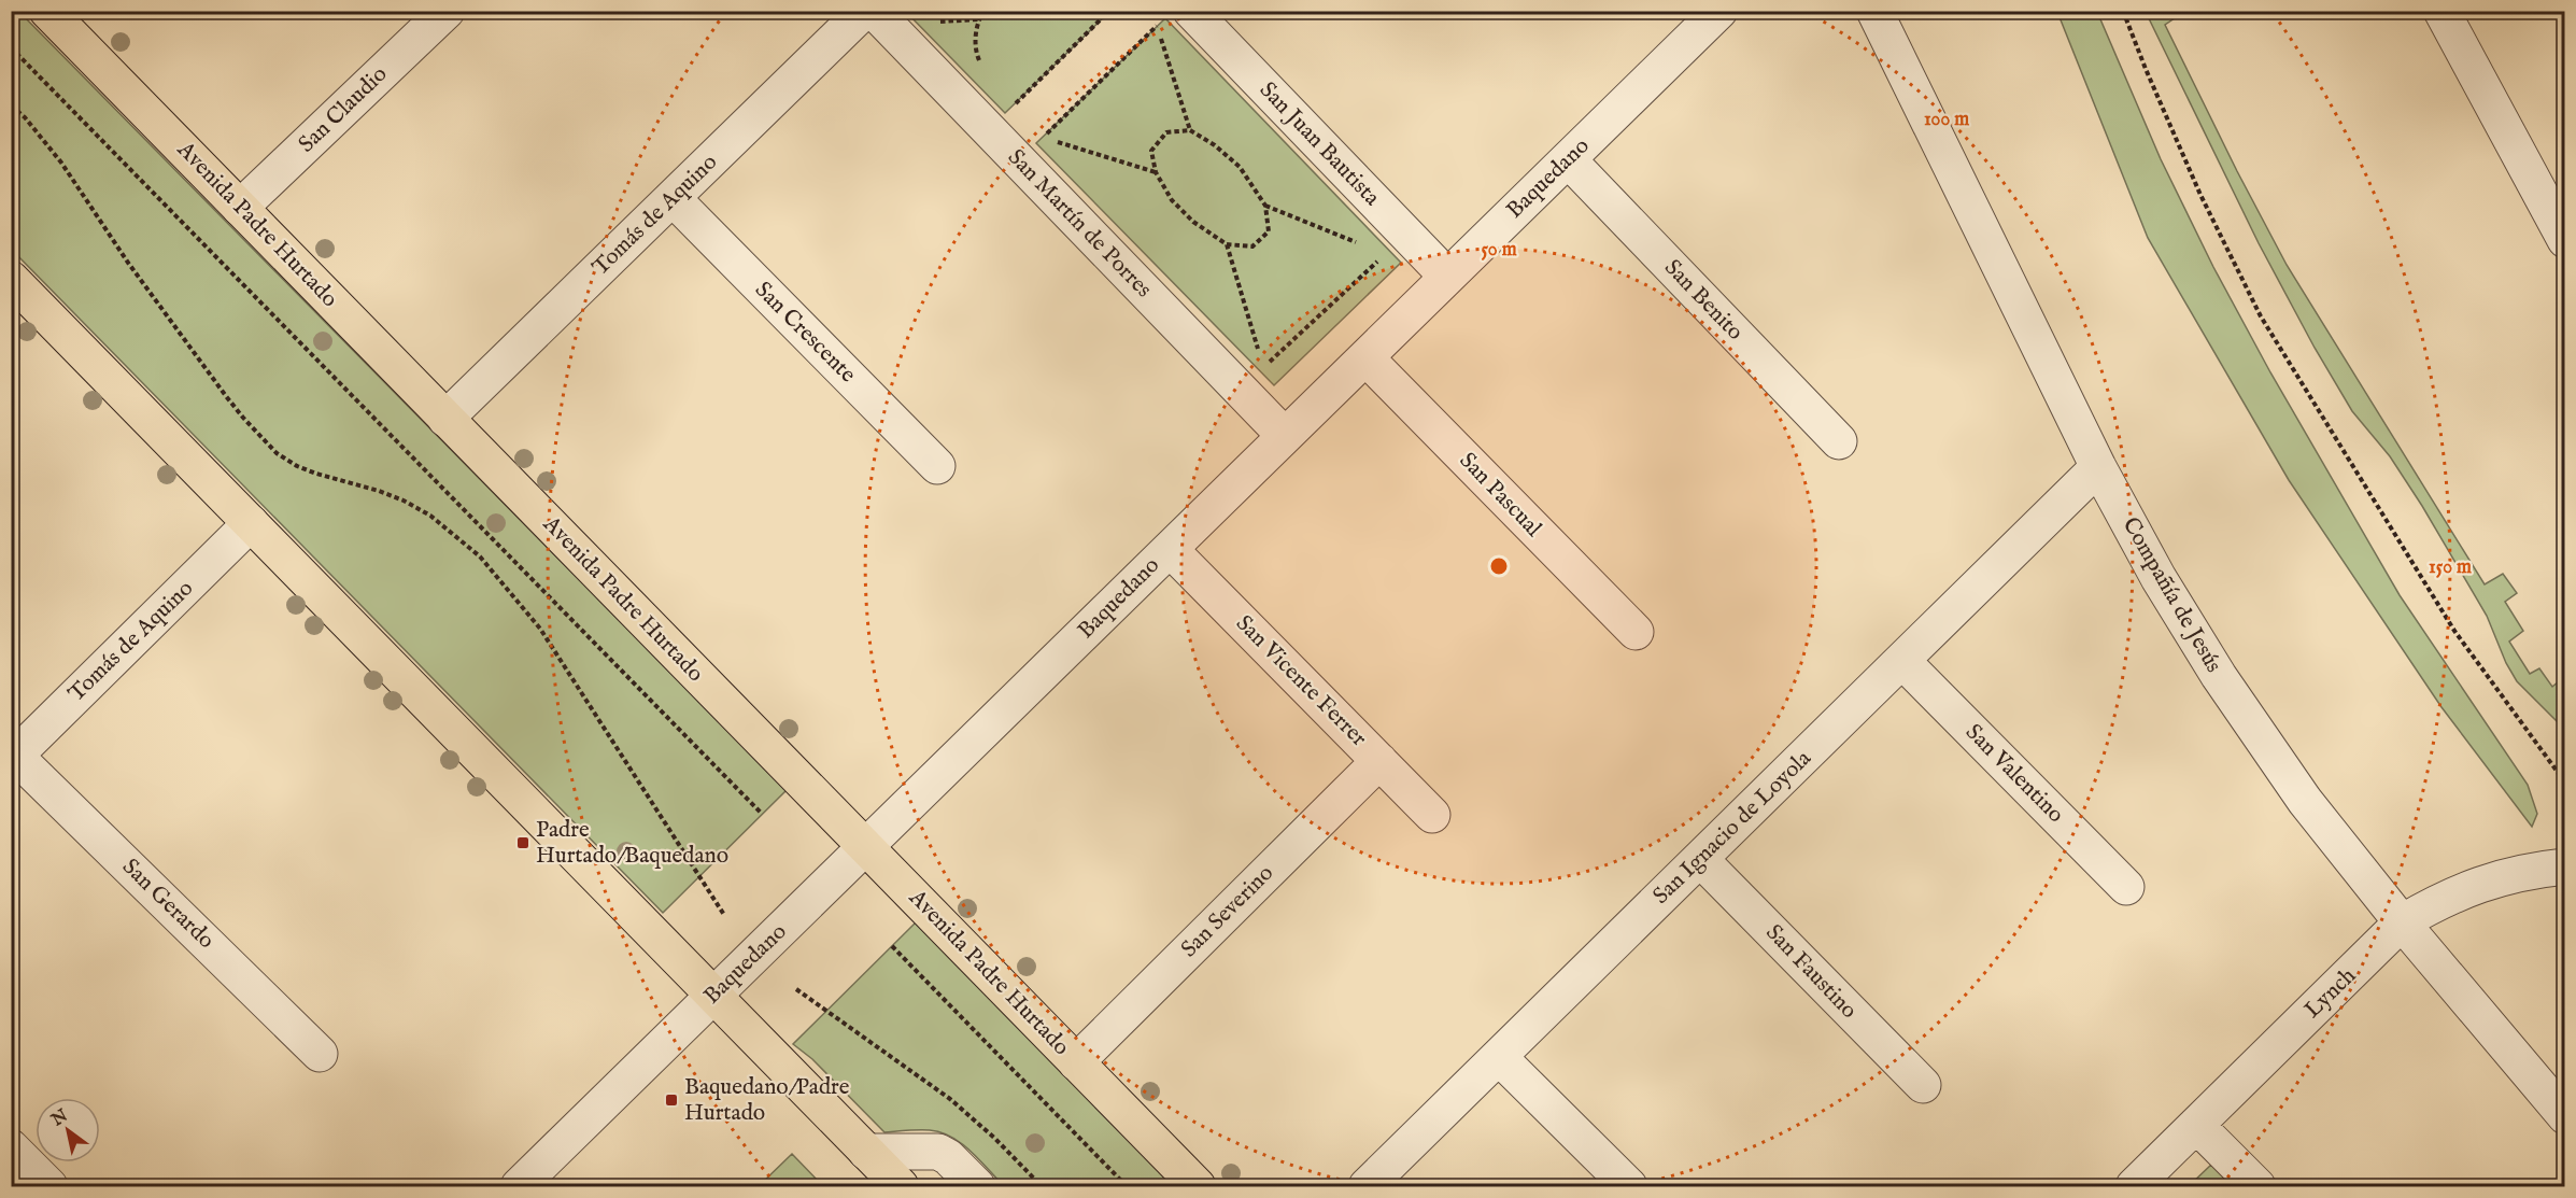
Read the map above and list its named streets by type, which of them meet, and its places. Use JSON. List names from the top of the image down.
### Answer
{
  "streets": {
    "main road": ["Avenida Padre Hurtado"],
    "street": [
      "San Claudio",
      "San Juan Bautista",
      "Baquedano",
      "Tomás de Aquino",
      "San Martín de Porres",
      "San Benito",
      "San Crescente",
      "San Pascual",
      "Compañía de Jesús",
      "San Vicente Ferrer",
      "San Valentino",
      "San Ignacio de Loyola",
      "San Gerardo",
      "San Severino",
      "San Faustino",
      "Lynch"
    ]
  },
  "crossings": [
    ["San Claudio", "Avenida Padre Hurtado"],
    ["San Juan Bautista", "Baquedano"],
    ["Baquedano", "San Martín de Porres"],
    ["Baquedano", "Avenida Padre Hurtado"],
    ["Baquedano", "San Benito"],
    ["Baquedano", "San Pascual"],
    ["Baquedano", "San Vicente Ferrer"],
    ["Tomás de Aquino", "Avenida Padre Hurtado"],
    ["Tomás de Aquino", "San Crescente"],
    ["Tomás de Aquino", "San Gerardo"],
    ["Avenida Padre Hurtado", "San Severino"],
    ["Compañía de Jesús", "San Ignacio de Loyola"],
    ["Compañía de Jesús", "Lynch"],
    ["San Vicente Ferrer", "San Severino"],
    ["San Valentino", "San Ignacio de Loyola"],
    ["San Ignacio de Loyola", "San Faustino"]
  ],
  "places": {
    "transit": ["Padre Hurtado/Baquedano", "Baquedano/Padre Hurtado"]
  },
  "north": "top left",
  "rings": ["100 m", "50 m", "150 m"]
}
